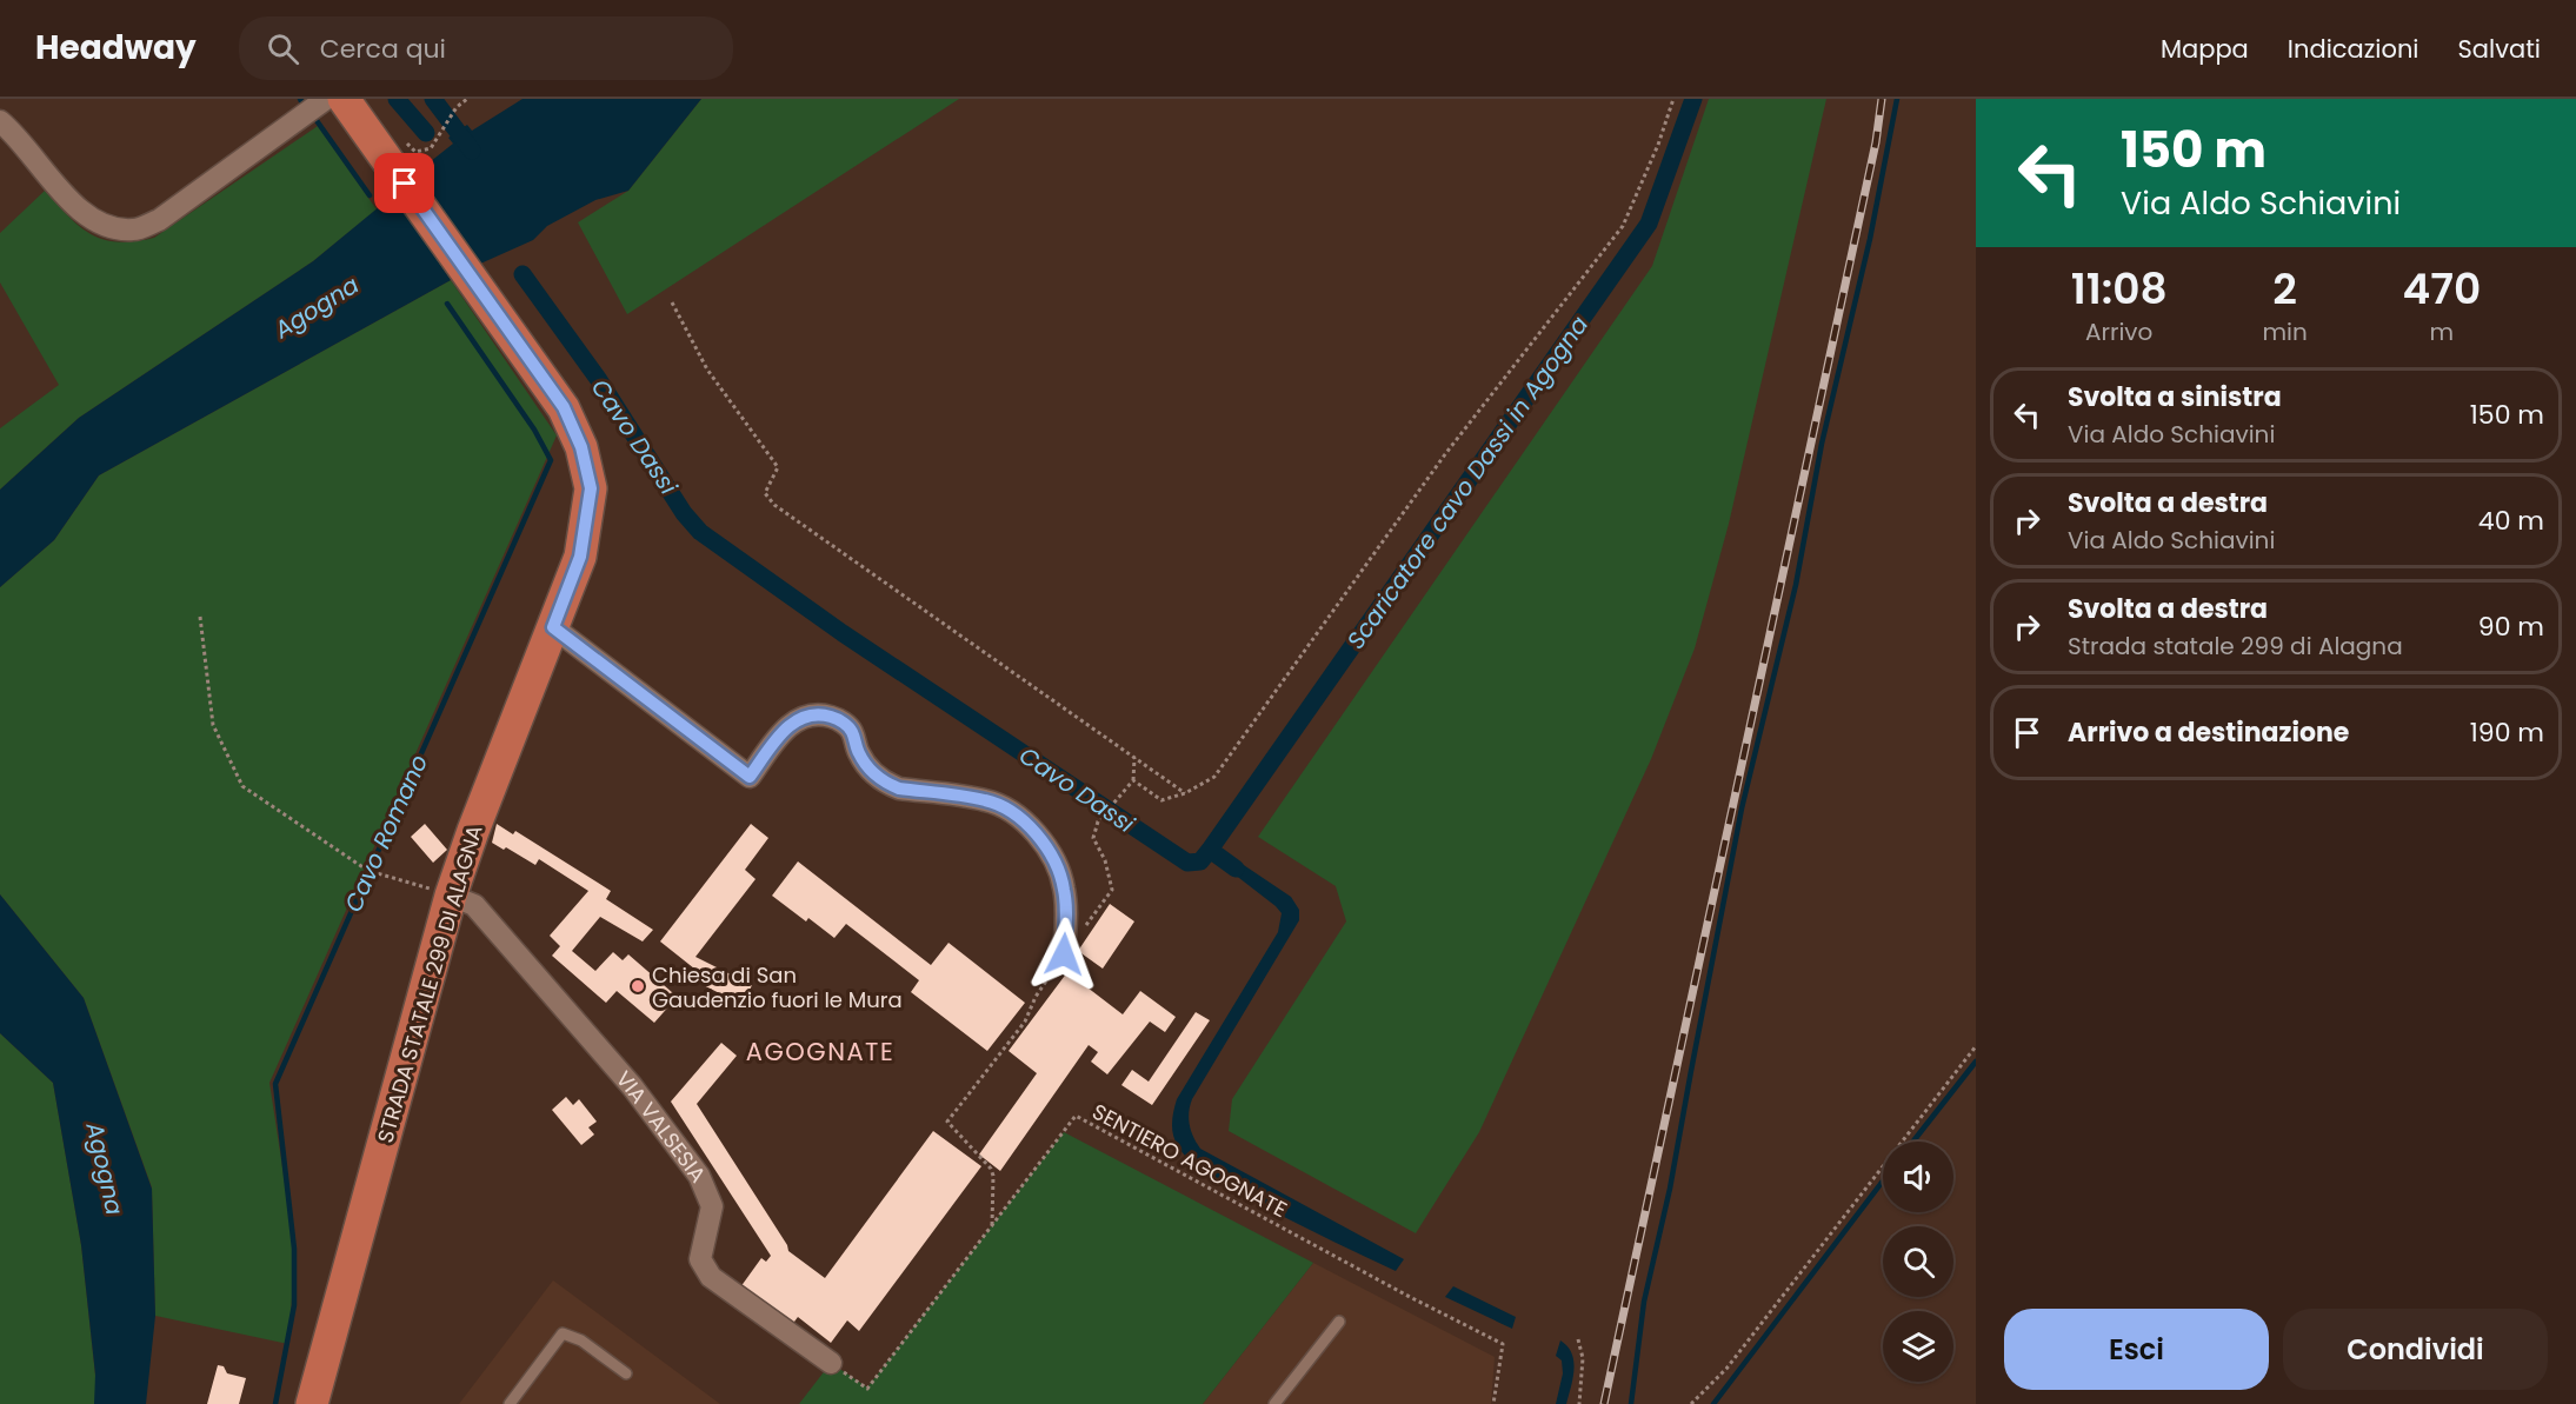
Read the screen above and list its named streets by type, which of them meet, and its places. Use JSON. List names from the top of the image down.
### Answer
{
  "streets": {
    "main road": ["STRADA STATALE 299 DI ALAGNA"],
    "street": ["VIA VALSESIA"],
    "path": ["SENTIERO AGOGNATE"]
  },
  "crossings": [
    ["STRADA STATALE 299 DI ALAGNA", "VIA VALSESIA"],
    ["VIA VALSESIA", "SENTIERO AGOGNATE"]
  ],
  "districts": ["AGOGNATE"],
  "water": [
    "Agogna",
    "Cavo Dassi",
    "Scaricatore cavo Dassi in Agogna",
    "Cavo Romano"
  ],
  "places": ["Chiesa di San Gaudenzio fuori le Mura"],
  "page": {
    "header": "Headway",
    "search": "Cerca qui",
    "nav": ["Mappa", "Indicazioni", "Salvati"],
    "turn": ["150 m", "Via Aldo Schiavini"],
    "eta": [
      "11:08",
      "Arrivo",
      "2",
      "min",
      "470",
      "m"
    ],
    "list": [
      {
        "name": "Svolta a sinistra",
        "note": "Via Aldo Schiavini",
        "value": "150 m"
      },
      {
        "name": "Svolta a destra",
        "note": "Via Aldo Schiavini",
        "value": "40 m"
      },
      {
        "name": "Svolta a destra",
        "note": "Strada statale 299 di Alagna",
        "value": "90 m"
      },
      {
        "name": "Arrivo a destinazione",
        "value": "190 m"
      }
    ],
    "buttons": ["Esci", "Condividi"]
  }
}
